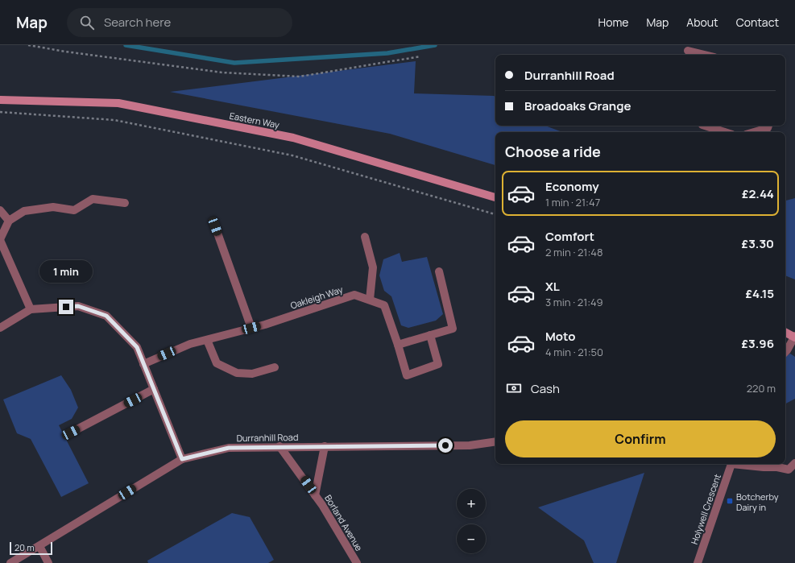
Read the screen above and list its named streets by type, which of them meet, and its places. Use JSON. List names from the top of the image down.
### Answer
{
  "streets": {
    "street": [
      "Eastern Way",
      "Oakleigh Way",
      "Durranhill Road",
      "Holywell Crescent",
      "Borland Avenue"
    ]
  },
  "crossings": [
    ["Durranhill Road", "Borland Avenue"]
  ],
  "places": {
    "transit": ["Botcherby Dairy in"]
  },
  "scale_bar": "20 m",
  "page": {
    "header": "Map",
    "search": "Search here",
    "nav": [
      "Home",
      "Map",
      "About",
      "Contact"
    ],
    "banner": ["Durranhill Road", "Broadoaks Grange"],
    "heading": "Choose a ride",
    "list": [
      {
        "name": "Economy",
        "note": "1 min · 21:47",
        "value": "£2.44"
      },
      {
        "name": "Comfort",
        "note": "2 min · 21:48",
        "value": "£3.30"
      },
      {
        "name": "XL",
        "note": "3 min · 21:49",
        "value": "£4.15"
      },
      {
        "name": "Moto",
        "note": "4 min · 21:50",
        "value": "£3.96"
      }
    ],
    "bubble": "1 min",
    "pay": ["Cash", "220 m"],
    "buttons": "Confirm",
    "map_buttons": ["+", "−"],
    "scale": "20 m"
  }
}
